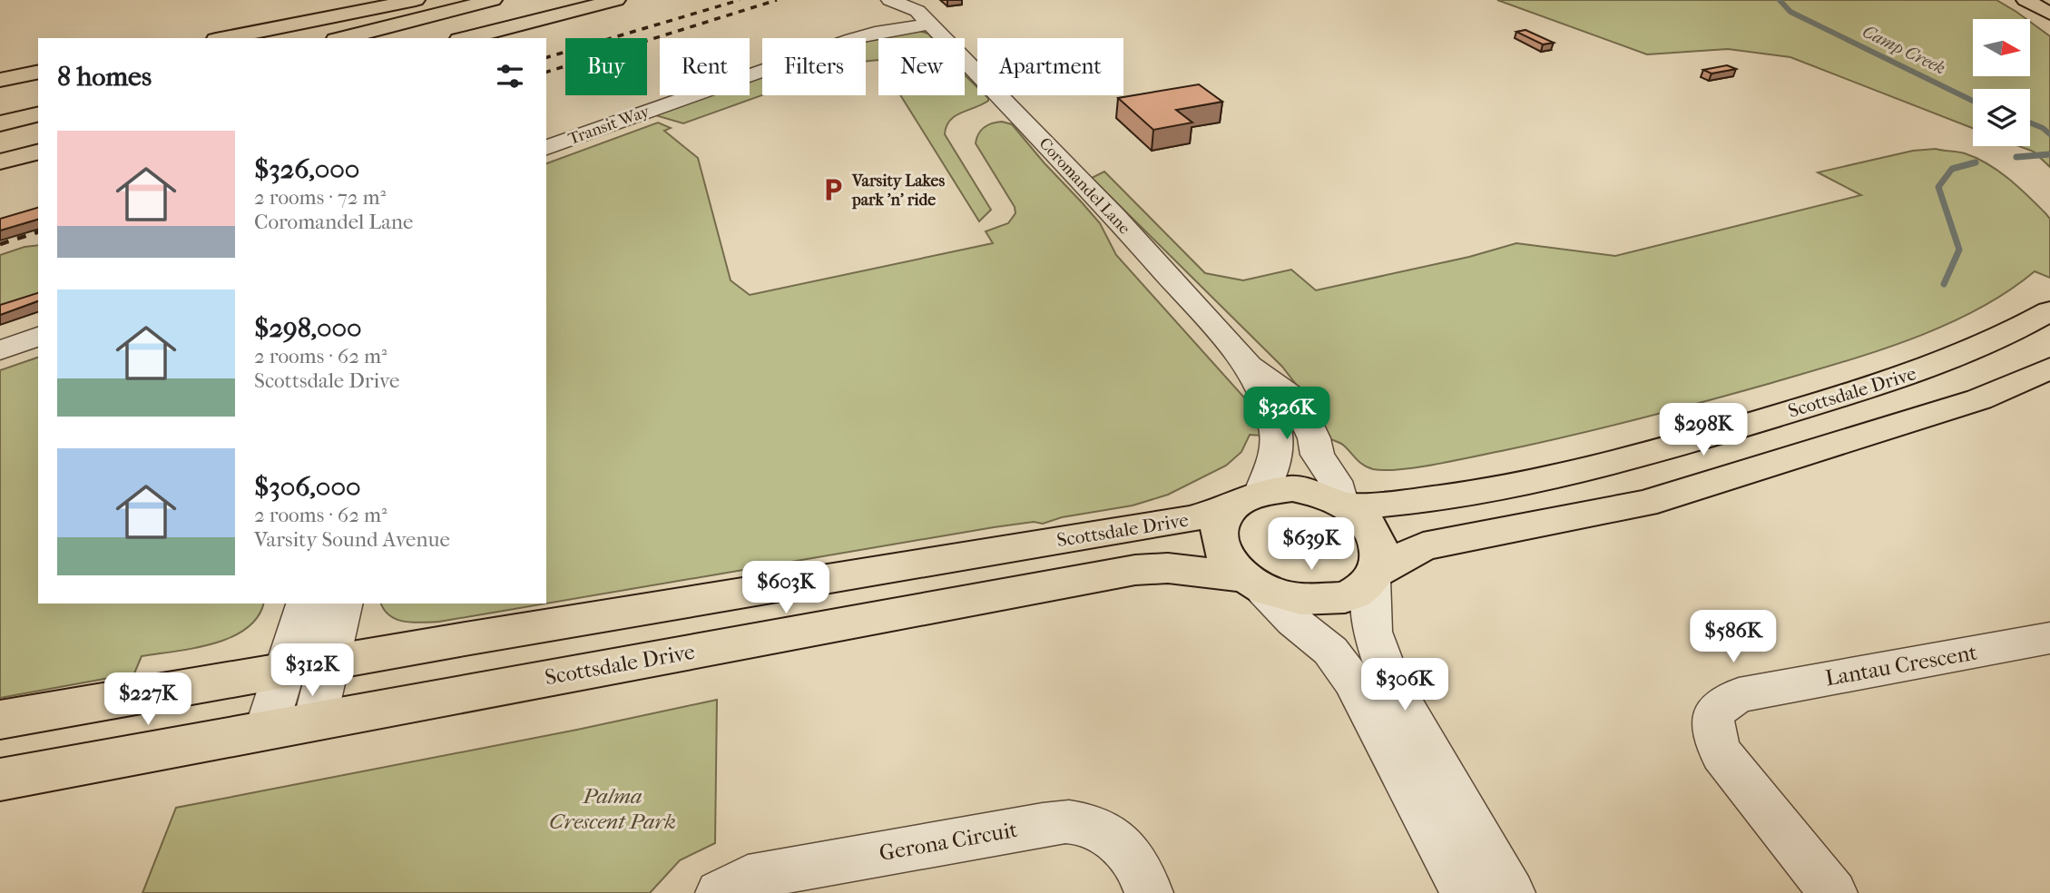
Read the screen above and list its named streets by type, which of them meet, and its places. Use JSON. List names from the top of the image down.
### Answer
{
  "streets": {
    "main road": ["Scottsdale Drive"],
    "street": [
      "Transit Way",
      "Coromandel Lane",
      "Lantau Crescent",
      "Gerona Circuit"
    ]
  },
  "crossings": [
    ["Transit Way", "Coromandel Lane"],
    ["Coromandel Lane", "Scottsdale Drive"]
  ],
  "water": ["Camp Creek"],
  "parks": ["Palma Crescent Park"],
  "places": {
    "parking": ["Varsity Lakes park 'n' ride"]
  },
  "north": "right",
  "page": {
    "chip": [
      "Buy",
      "Rent",
      "Filters",
      "New",
      "Apartment"
    ],
    "heading": "8 homes",
    "list": [
      {
        "name": "$326,000",
        "note": "2 rooms · 72 m² · Coromandel Lane"
      },
      {
        "name": "$298,000",
        "note": "2 rooms · 62 m² · Scottsdale Drive"
      },
      {
        "name": "$306,000",
        "note": "2 rooms · 62 m² · Varsity Sound Avenue"
      }
    ],
    "price": [
      "$326K",
      "$298K",
      "$639K",
      "$603K",
      "$586K",
      "$312K",
      "$306K",
      "$227K"
    ]
  }
}
